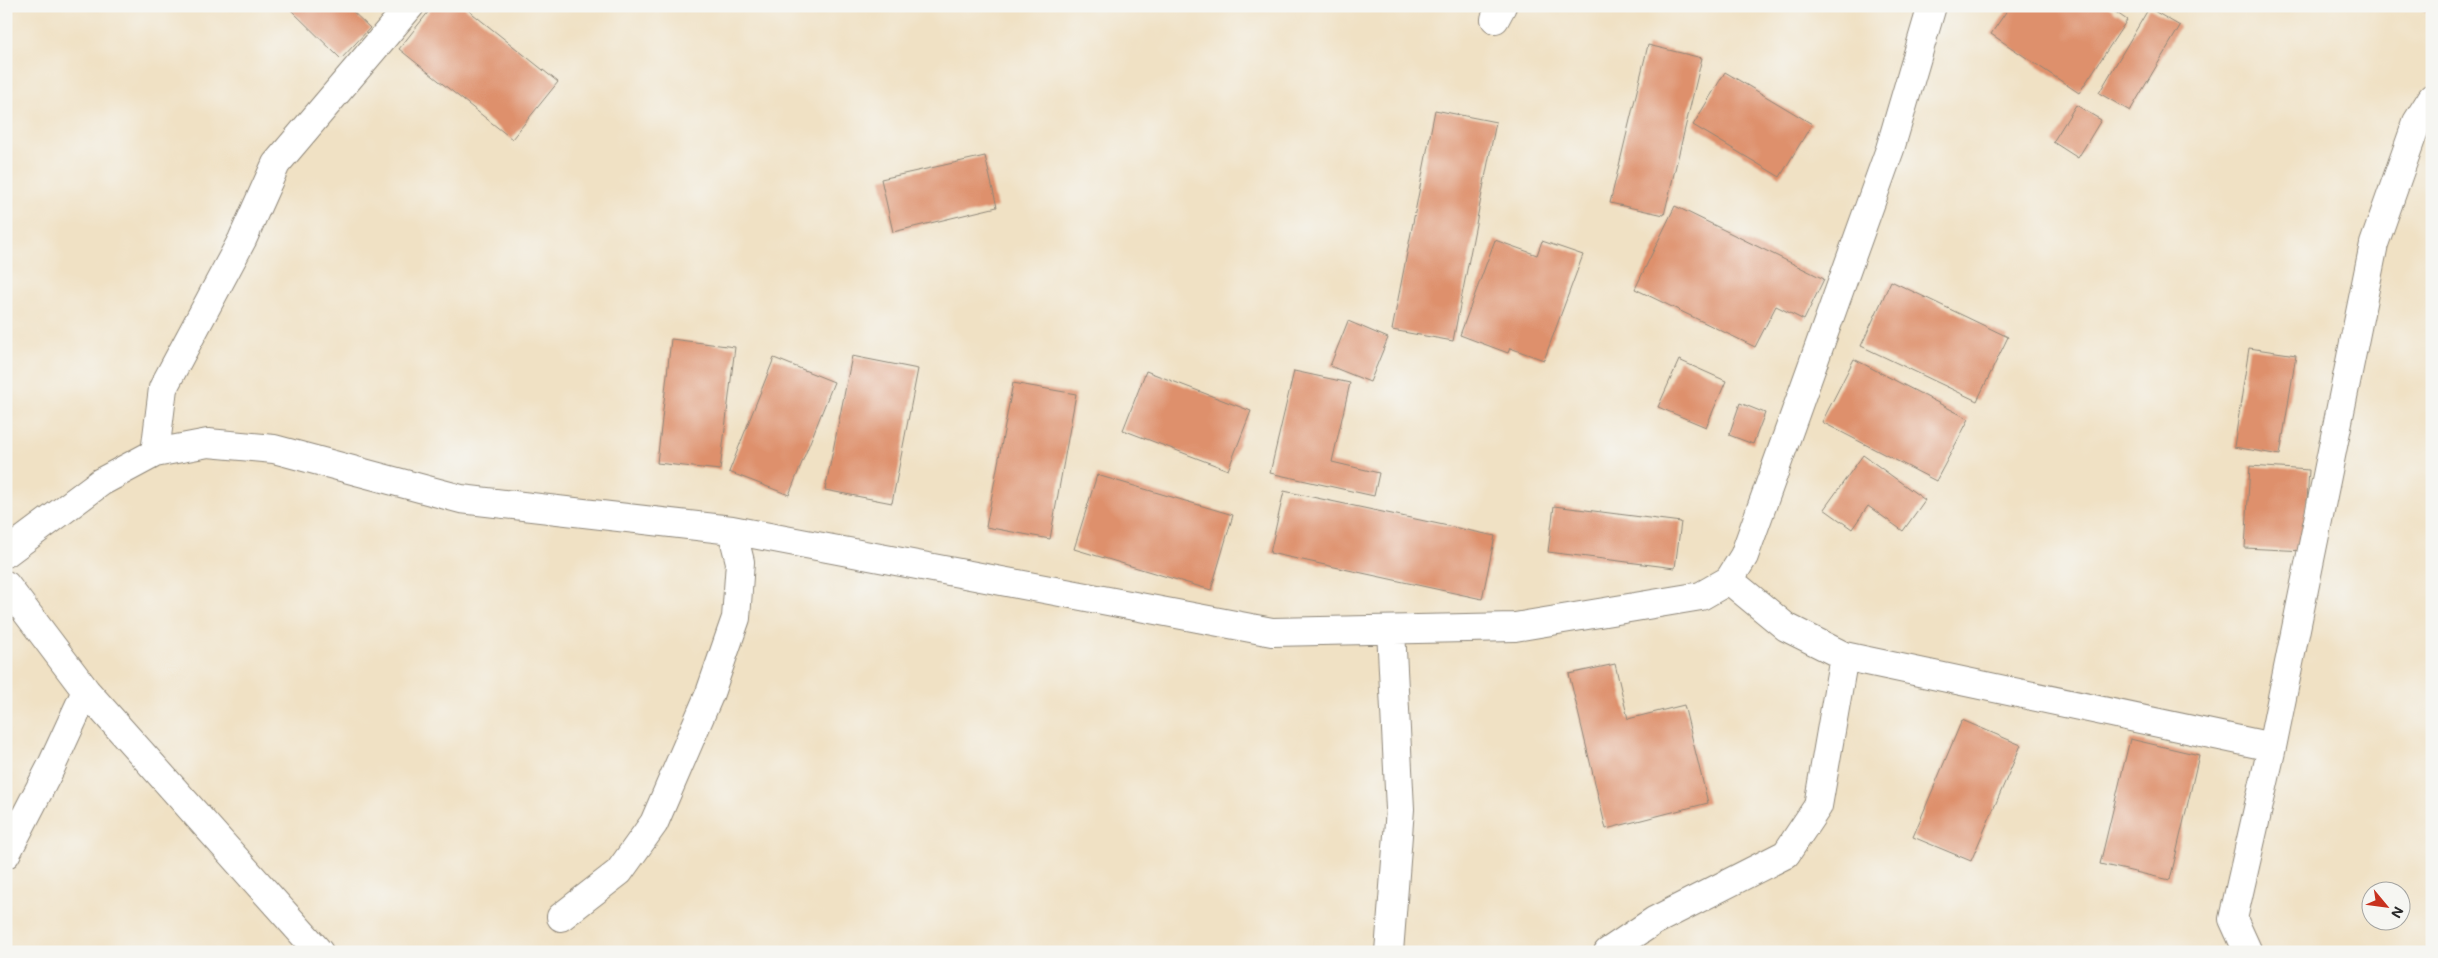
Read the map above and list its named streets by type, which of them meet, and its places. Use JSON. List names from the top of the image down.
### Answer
{
  "north": "bottom right"
}
